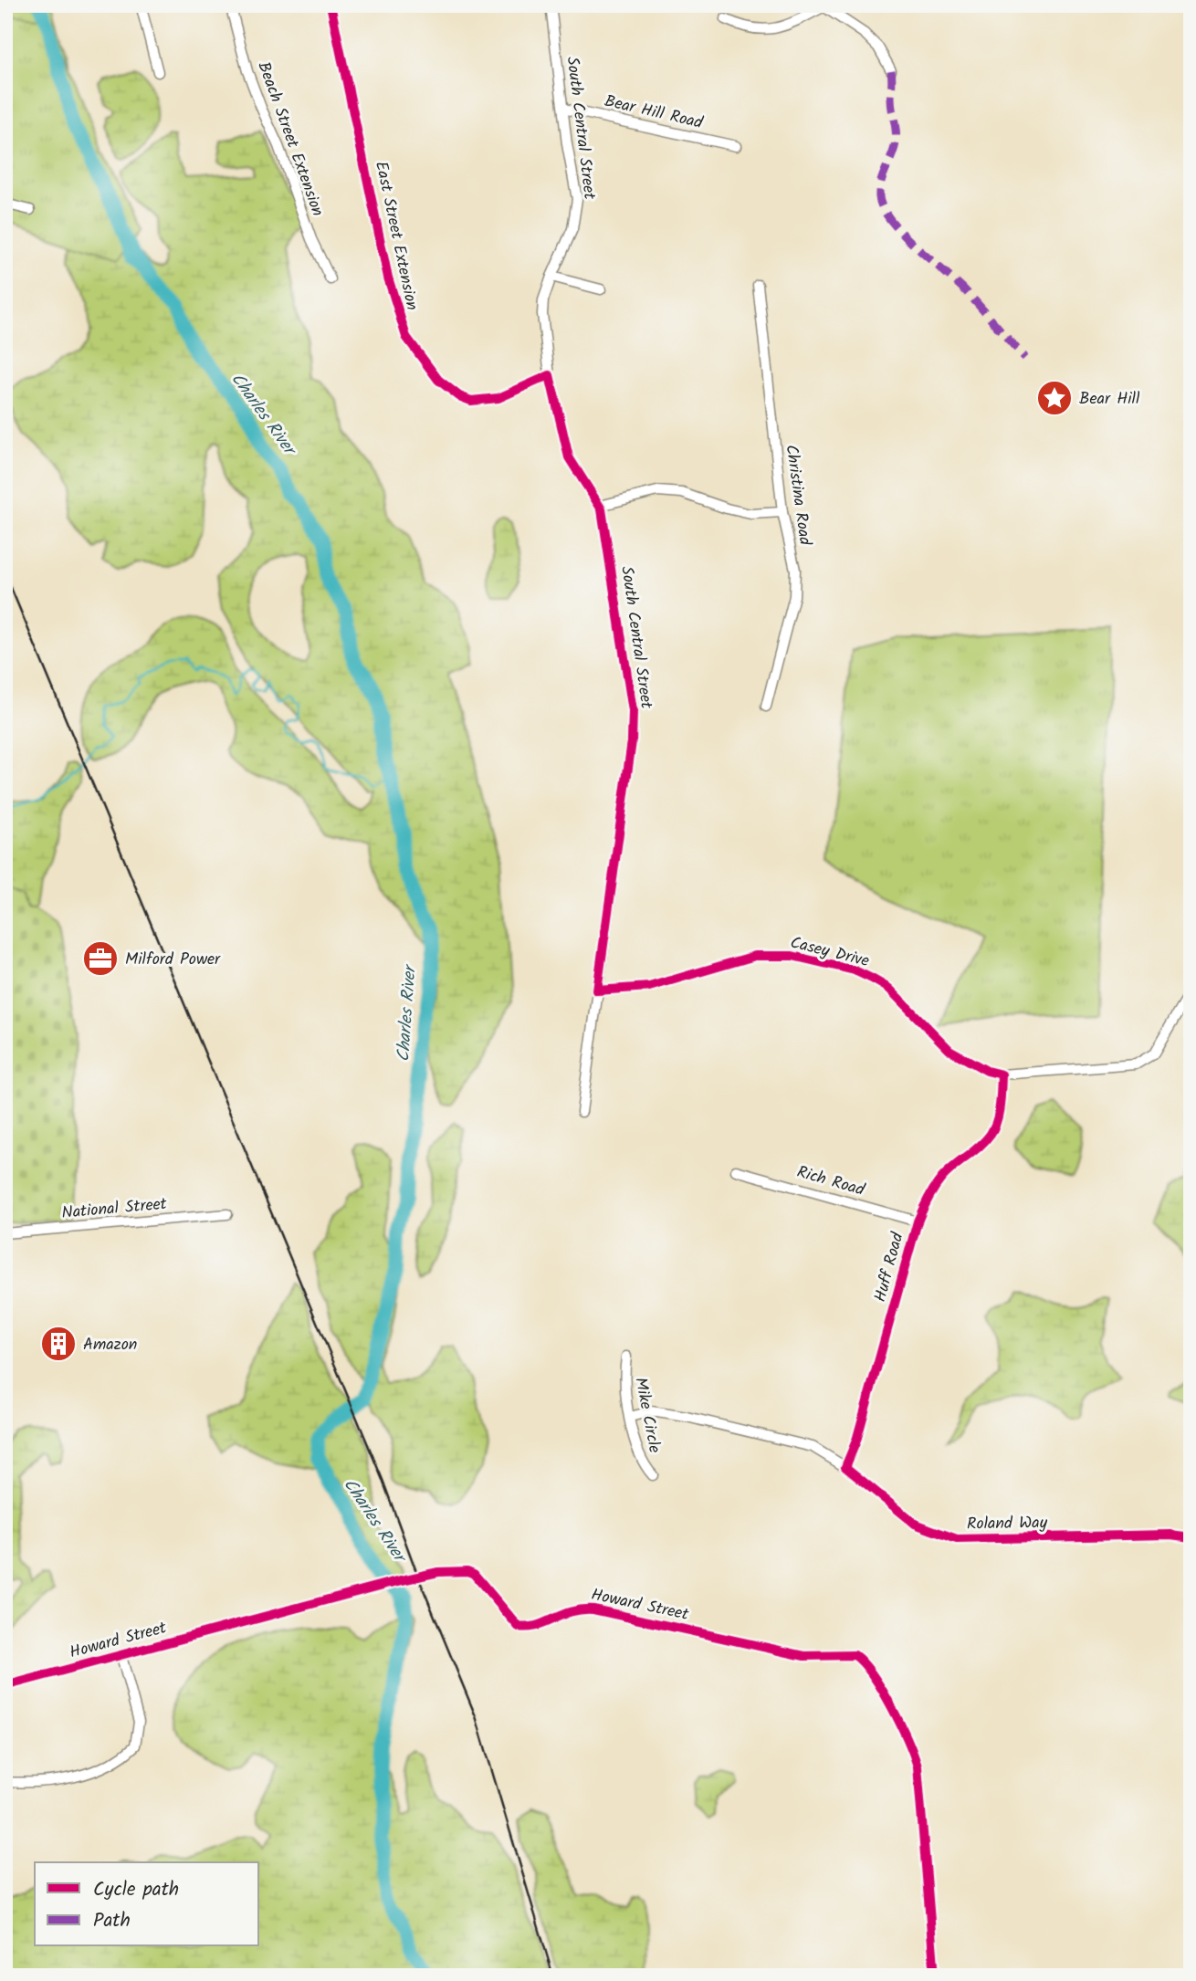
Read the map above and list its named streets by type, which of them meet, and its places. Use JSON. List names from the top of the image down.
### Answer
{
  "streets": {
    "street": [
      "Bear Hill Road",
      "South Central Street",
      "Beach Street Extension",
      "East Street Extension",
      "Christina Road",
      "Casey Drive",
      "Rich Road",
      "National Street",
      "Huff Road",
      "Mike Circle",
      "Roland Way",
      "Howard Street"
    ]
  },
  "crossings": [
    ["Bear Hill Road", "South Central Street"],
    ["South Central Street", "East Street Extension"],
    ["South Central Street", "Casey Drive"],
    ["Casey Drive", "Huff Road"],
    ["Rich Road", "Huff Road"],
    ["Huff Road", "Roland Way"],
    ["Mike Circle", "Roland Way"]
  ],
  "water": ["Charles River"],
  "places": {
    "place": ["Bear Hill"],
    "office": ["Milford Power"],
    "building": ["Amazon"]
  },
  "legend": ["Cycle path", "Path"]
}
